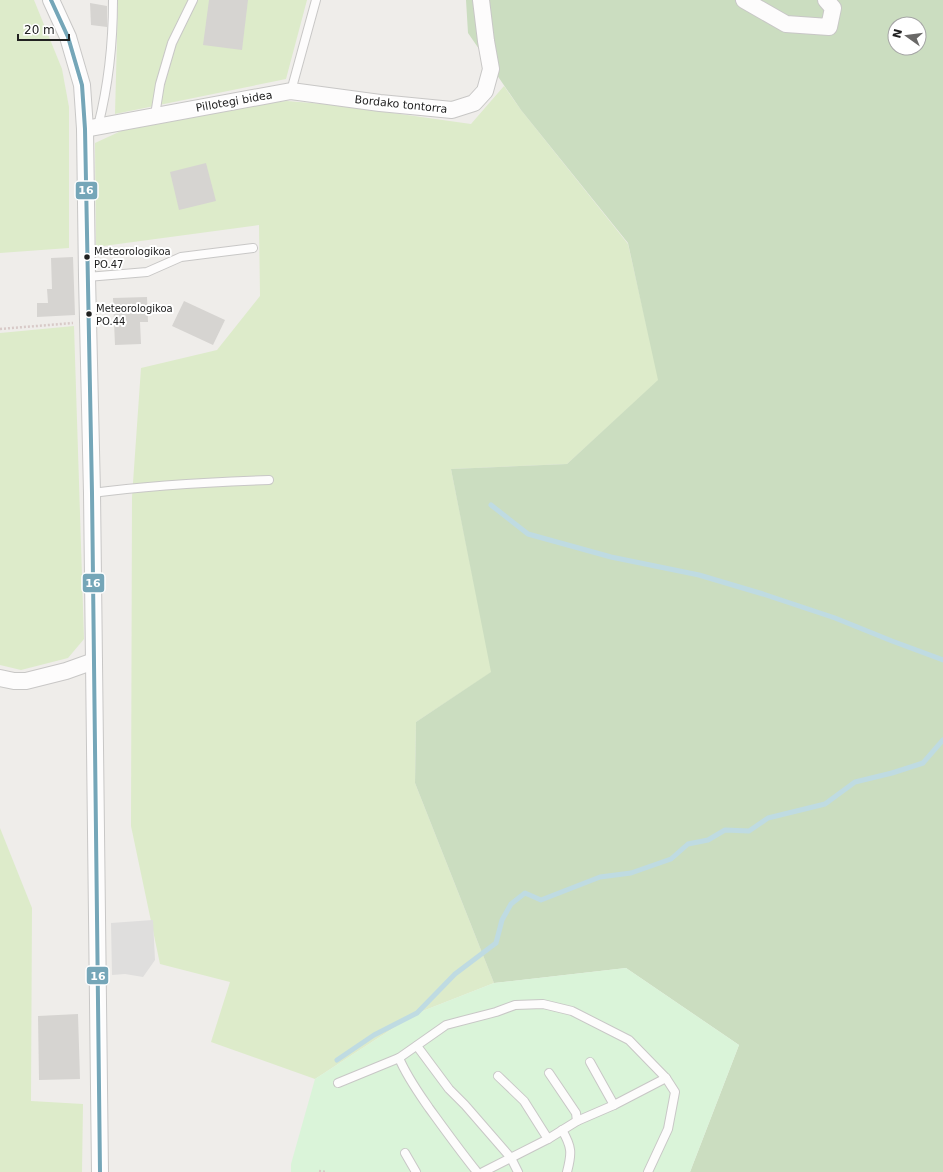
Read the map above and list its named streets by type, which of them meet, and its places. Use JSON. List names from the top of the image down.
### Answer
{
  "streets": {
    "street": ["Pillotegi bidea", "Bordako tontorra"]
  },
  "crossings": [
    ["Pillotegi bidea", "Bordako tontorra"]
  ],
  "places": ["Meteorologikoa PO.47", "Meteorologikoa PO.44"],
  "lines": ["transit line 16"],
  "scale_bar": "20 m",
  "north": "left"
}
